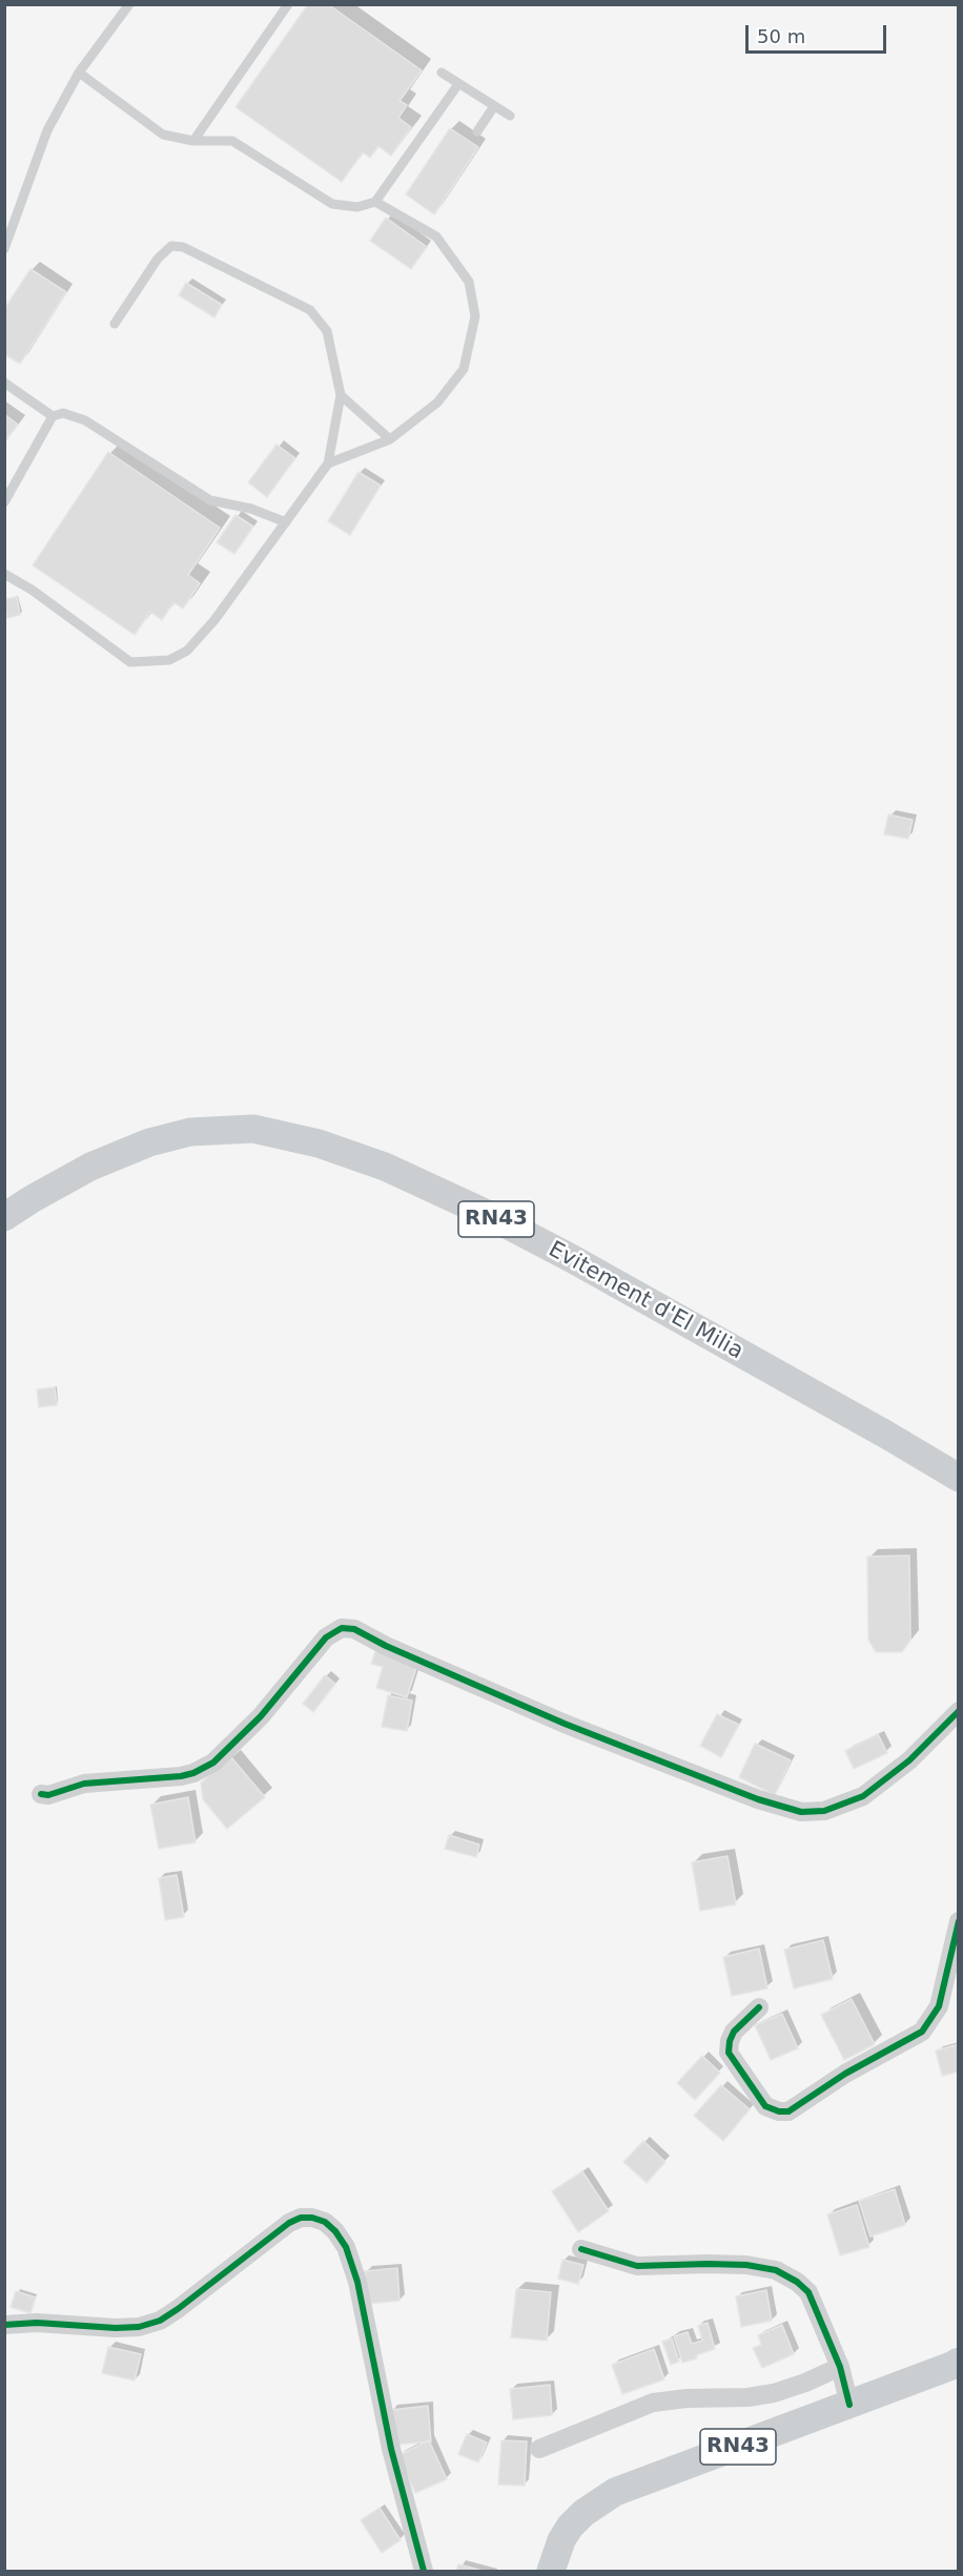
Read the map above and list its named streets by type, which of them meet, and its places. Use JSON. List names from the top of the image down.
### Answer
{
  "streets": {
    "main road": ["RN43", "Evitement d'El Milia"]
  },
  "scale_bar": "50 m"
}
